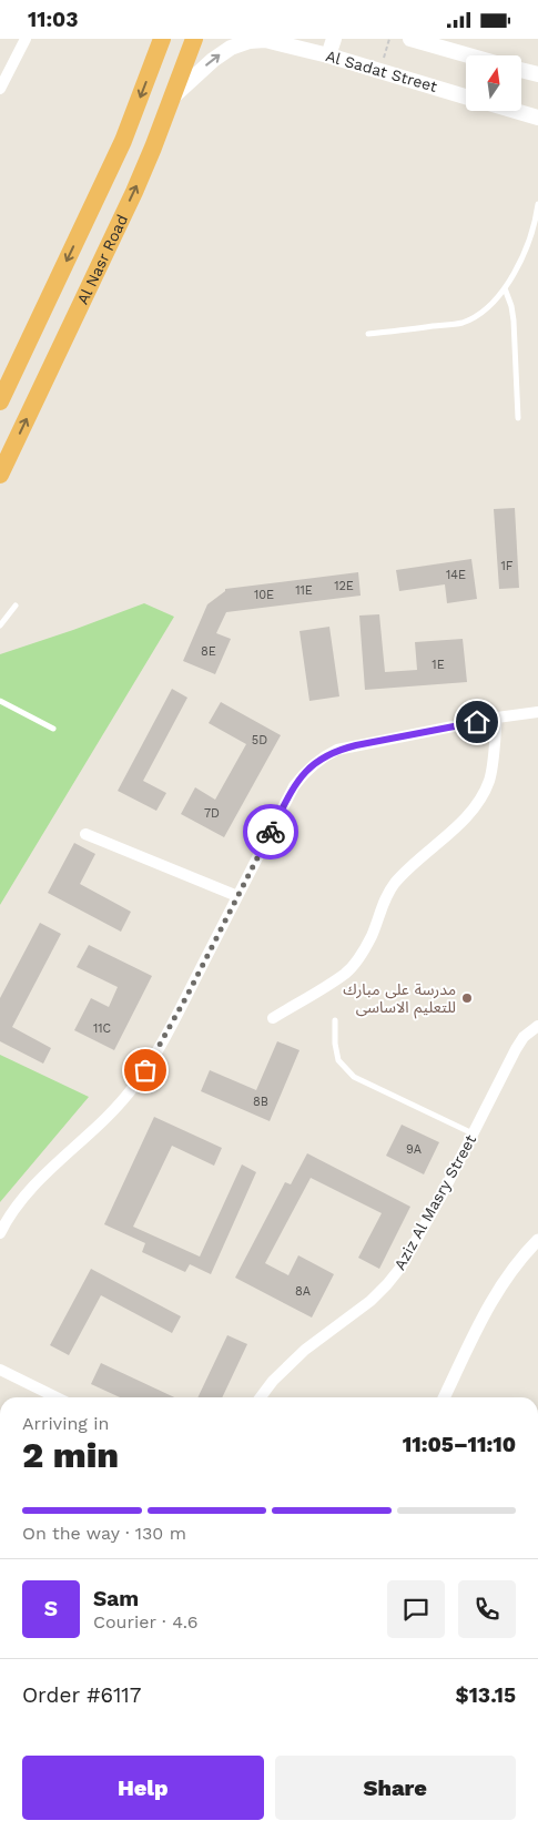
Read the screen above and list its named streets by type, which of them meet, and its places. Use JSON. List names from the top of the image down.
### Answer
{
  "streets": {
    "highway": ["Al Nasr Road"],
    "main road": ["Al Sadat Street"],
    "street": ["Aziz Al Masry Street"]
  },
  "crossings": [
    ["Al Sadat Street", "Al Nasr Road"]
  ],
  "one_way": ["Al Sadat Street"],
  "places": ["مدرسة على مبارك للتعليم الاساسى"],
  "house_numbers": [
    "1F",
    "14E",
    "12E",
    "11E",
    "10E",
    "8E",
    "1E",
    "5D",
    "7D",
    "11C",
    "8B",
    "9A",
    "8A"
  ],
  "north": "top",
  "page": {
    "status": "11:03",
    "heading": ["2 min", "Arriving in", "11:05–11:10"],
    "panel": [
      "Sam",
      "Courier · 4.6",
      "Order #6117",
      "$13.15"
    ],
    "bar": "On the way · 130 m",
    "round": "S",
    "buttons": ["Help", "Share"]
  }
}
